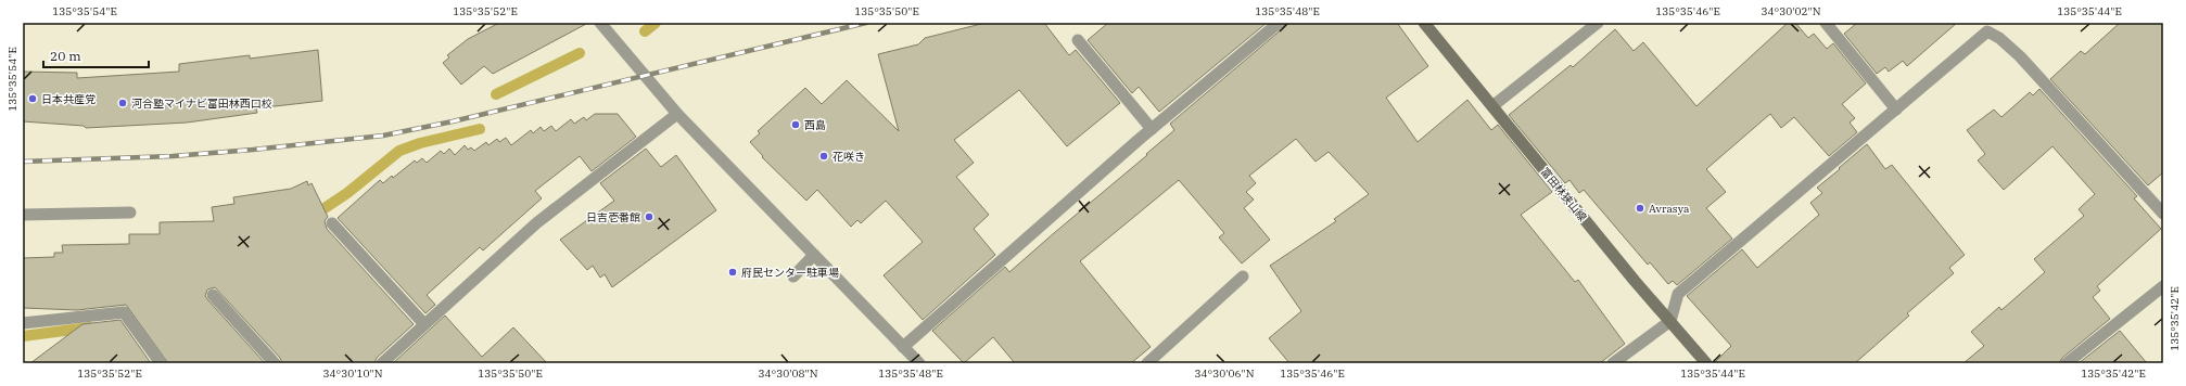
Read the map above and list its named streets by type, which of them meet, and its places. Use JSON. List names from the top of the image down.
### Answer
{
  "streets": {
    "main road": ["富田林狭山線"]
  },
  "places": [
    "日本共産党",
    "河合塾マイナビ富田林西口校",
    "西島",
    "花咲き",
    "Avrasya",
    "日吉壱番館",
    "府民センター駐車場"
  ],
  "scale_bar": "20 m",
  "coordinates": [
    "135°35'54\"E",
    "135°35'52\"E",
    "135°35'50\"E",
    "135°35'48\"E",
    "135°35'46\"E",
    "34°30'02\"N",
    "135°35'44\"E",
    "135°35'42\"E",
    "34°30'10\"N",
    "34°30'08\"N",
    "34°30'06\"N"
  ]
}
